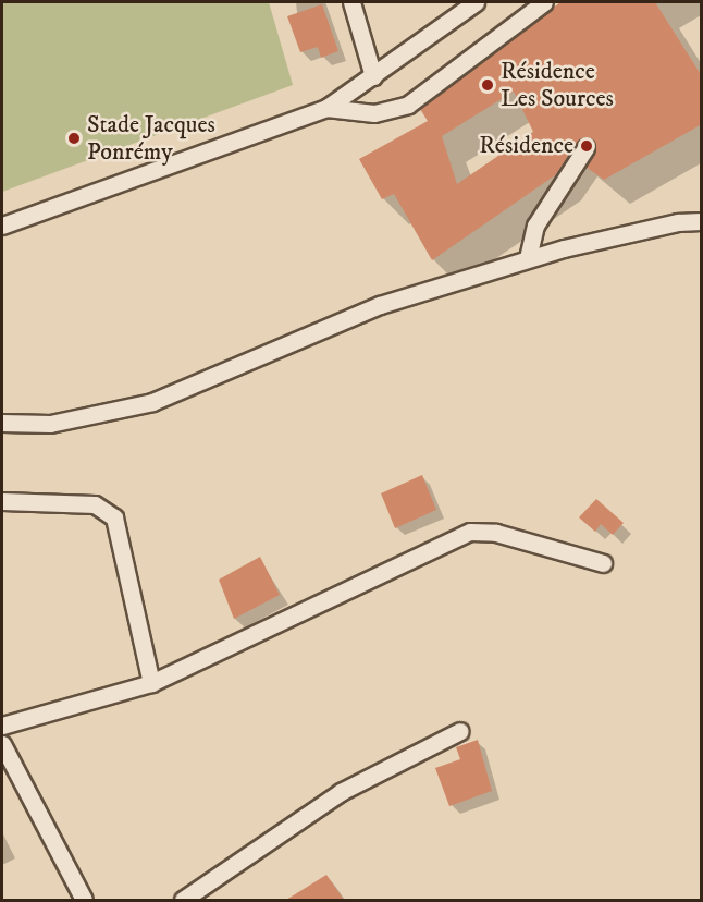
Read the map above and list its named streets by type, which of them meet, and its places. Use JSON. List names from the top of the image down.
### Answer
{
  "places": ["Résidence Les Sources", "Stade Jacques Ponrémy", "Résidence"]
}
